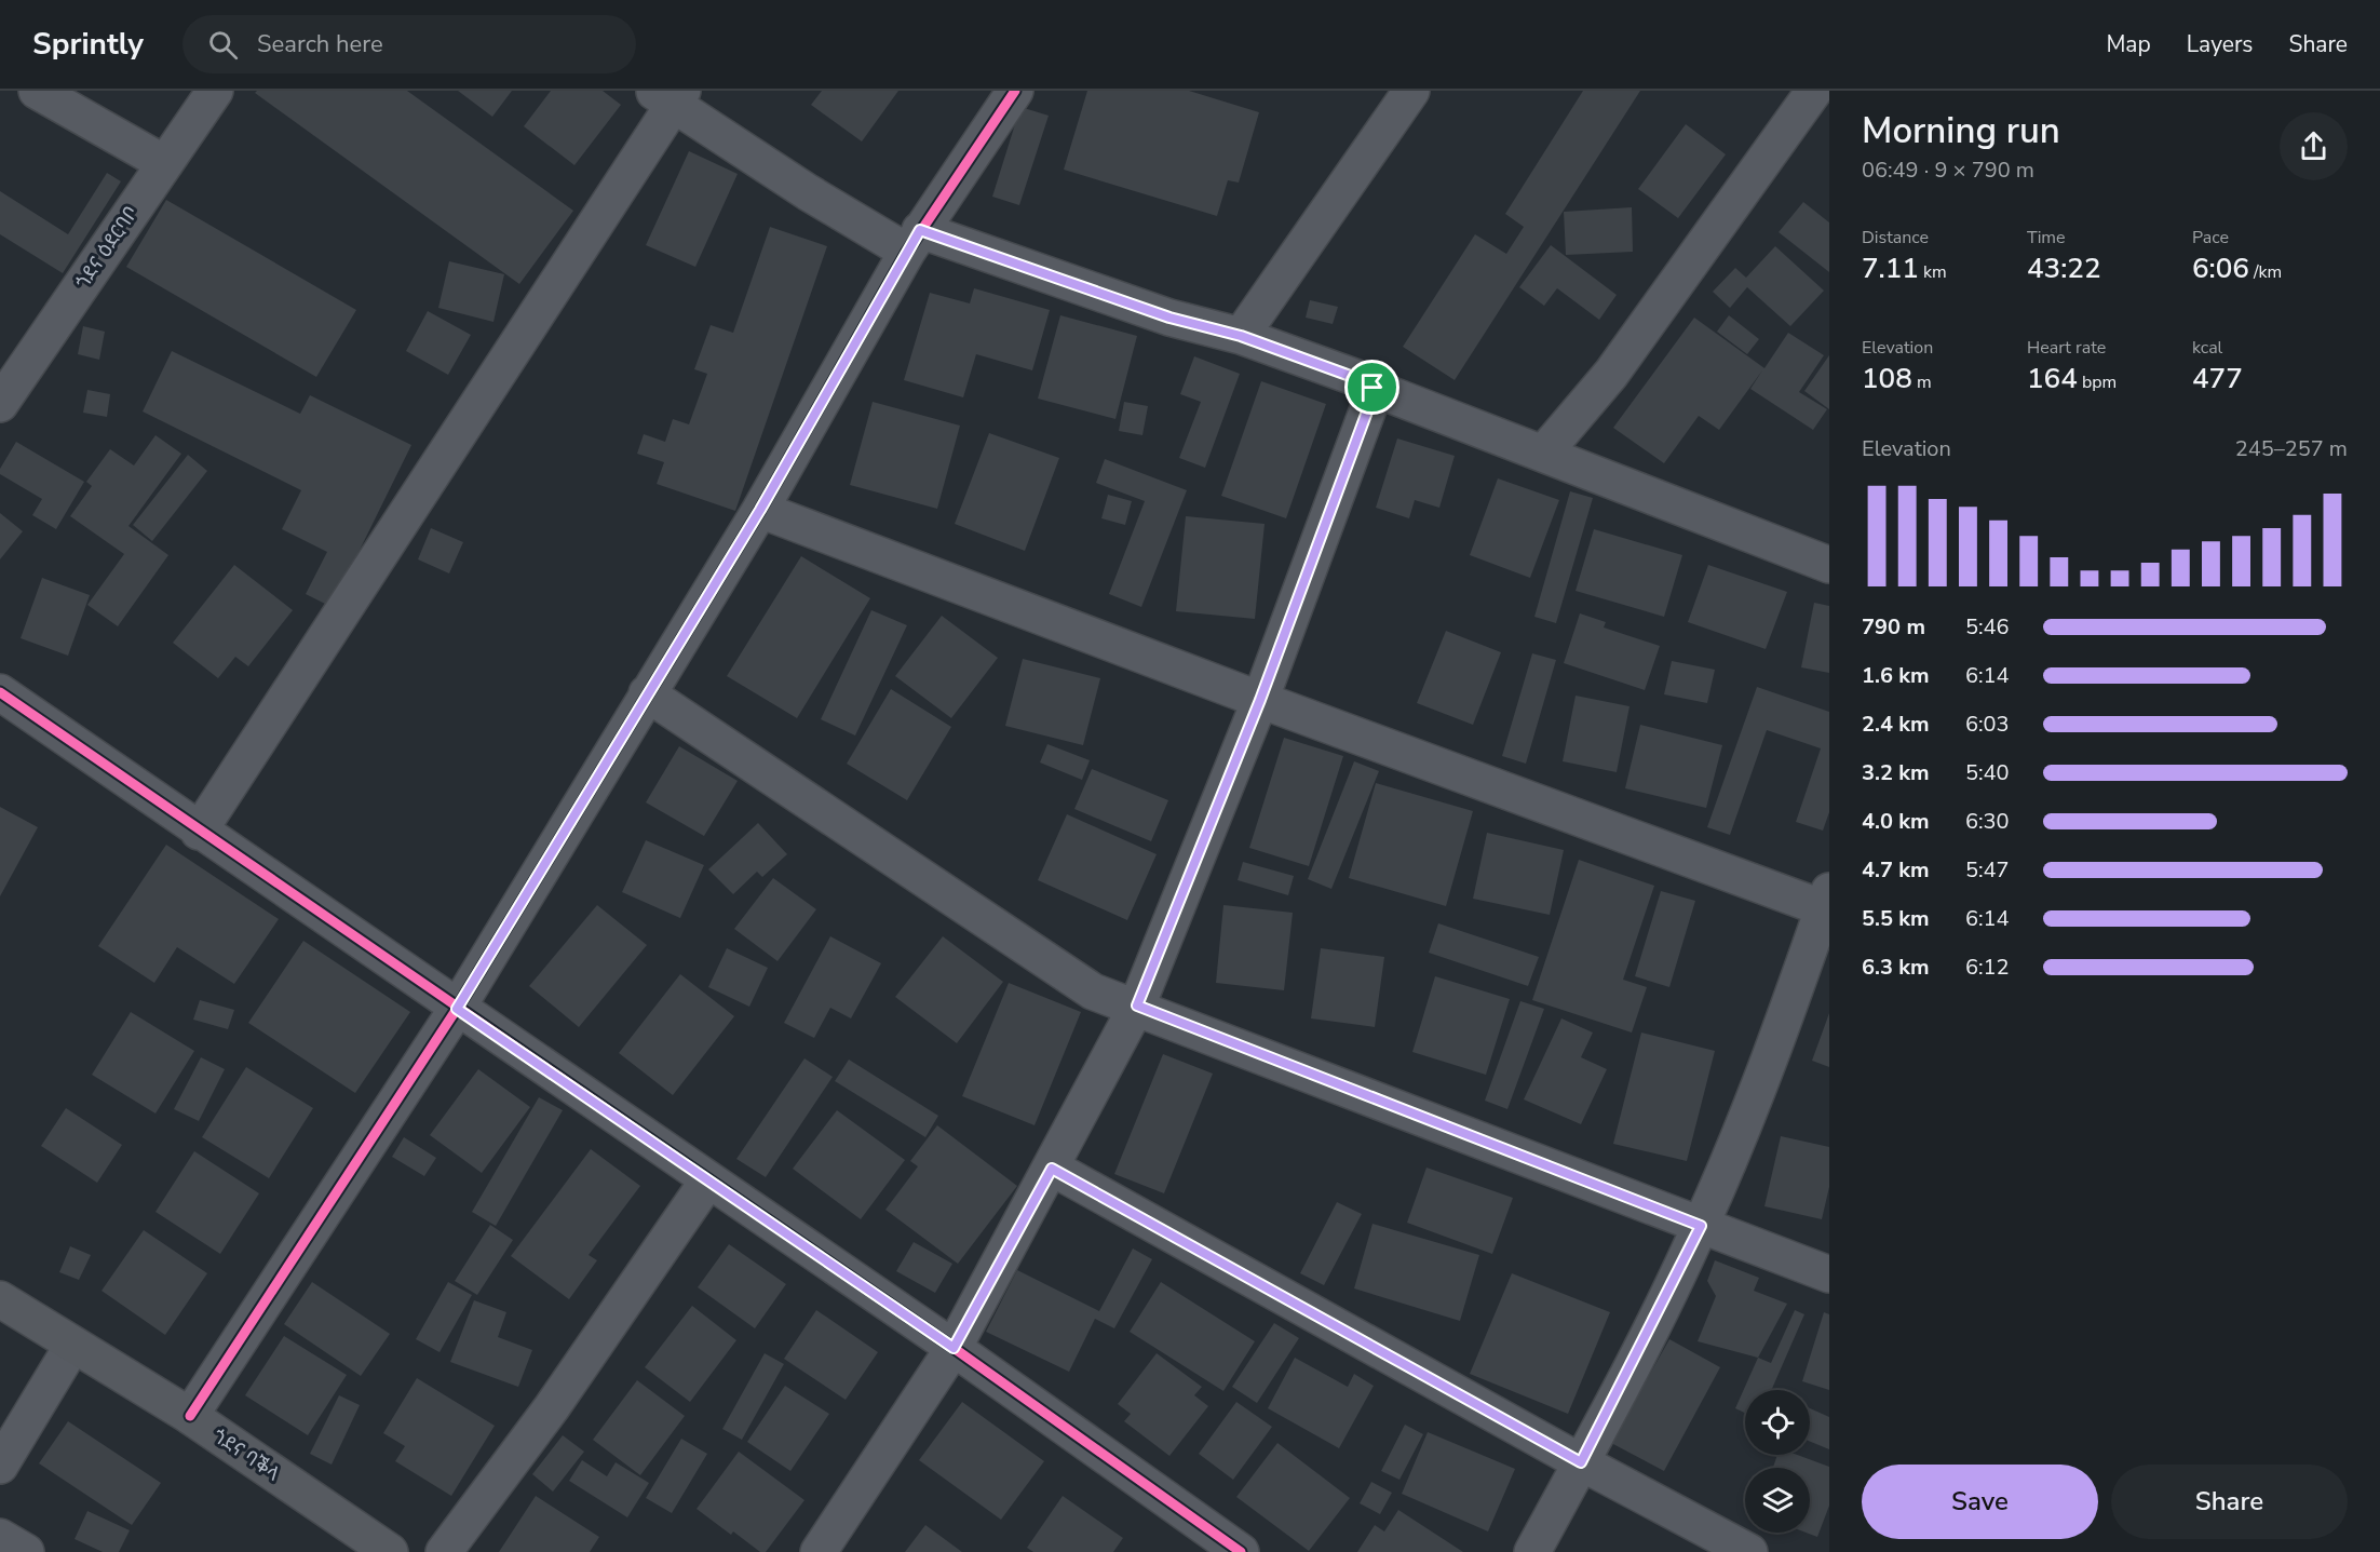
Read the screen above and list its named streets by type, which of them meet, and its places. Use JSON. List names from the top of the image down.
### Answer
{
  "streets": {
    "street": ["ጎደና ዕደርባቦ", "ጎደና ባቕላ"]
  },
  "page": {
    "header": "Sprintly",
    "search": "Search here",
    "nav": ["Map", "Layers", "Share"],
    "heading": ["Morning run", "06:49 · 9 × 790 m"],
    "stats": [
      ["Distance", "7.11 km"],
      ["Time", "43:22"],
      ["Pace", "6:06 /km"],
      ["Elevation", "108 m"],
      ["Heart rate", "164 bpm"],
      ["kcal", "477"]
    ],
    "chart": ["Elevation", "245–257 m"],
    "list": [
      {
        "name": "790 m",
        "note": "5:46"
      },
      {
        "name": "1.6 km",
        "note": "6:14"
      },
      {
        "name": "2.4 km",
        "note": "6:03"
      },
      {
        "name": "3.2 km",
        "note": "5:40"
      },
      {
        "name": "4.0 km",
        "note": "6:30"
      },
      {
        "name": "4.7 km",
        "note": "5:47"
      },
      {
        "name": "5.5 km",
        "note": "6:14"
      },
      {
        "name": "6.3 km",
        "note": "6:12"
      }
    ],
    "buttons": ["Save", "Share"]
  }
}
